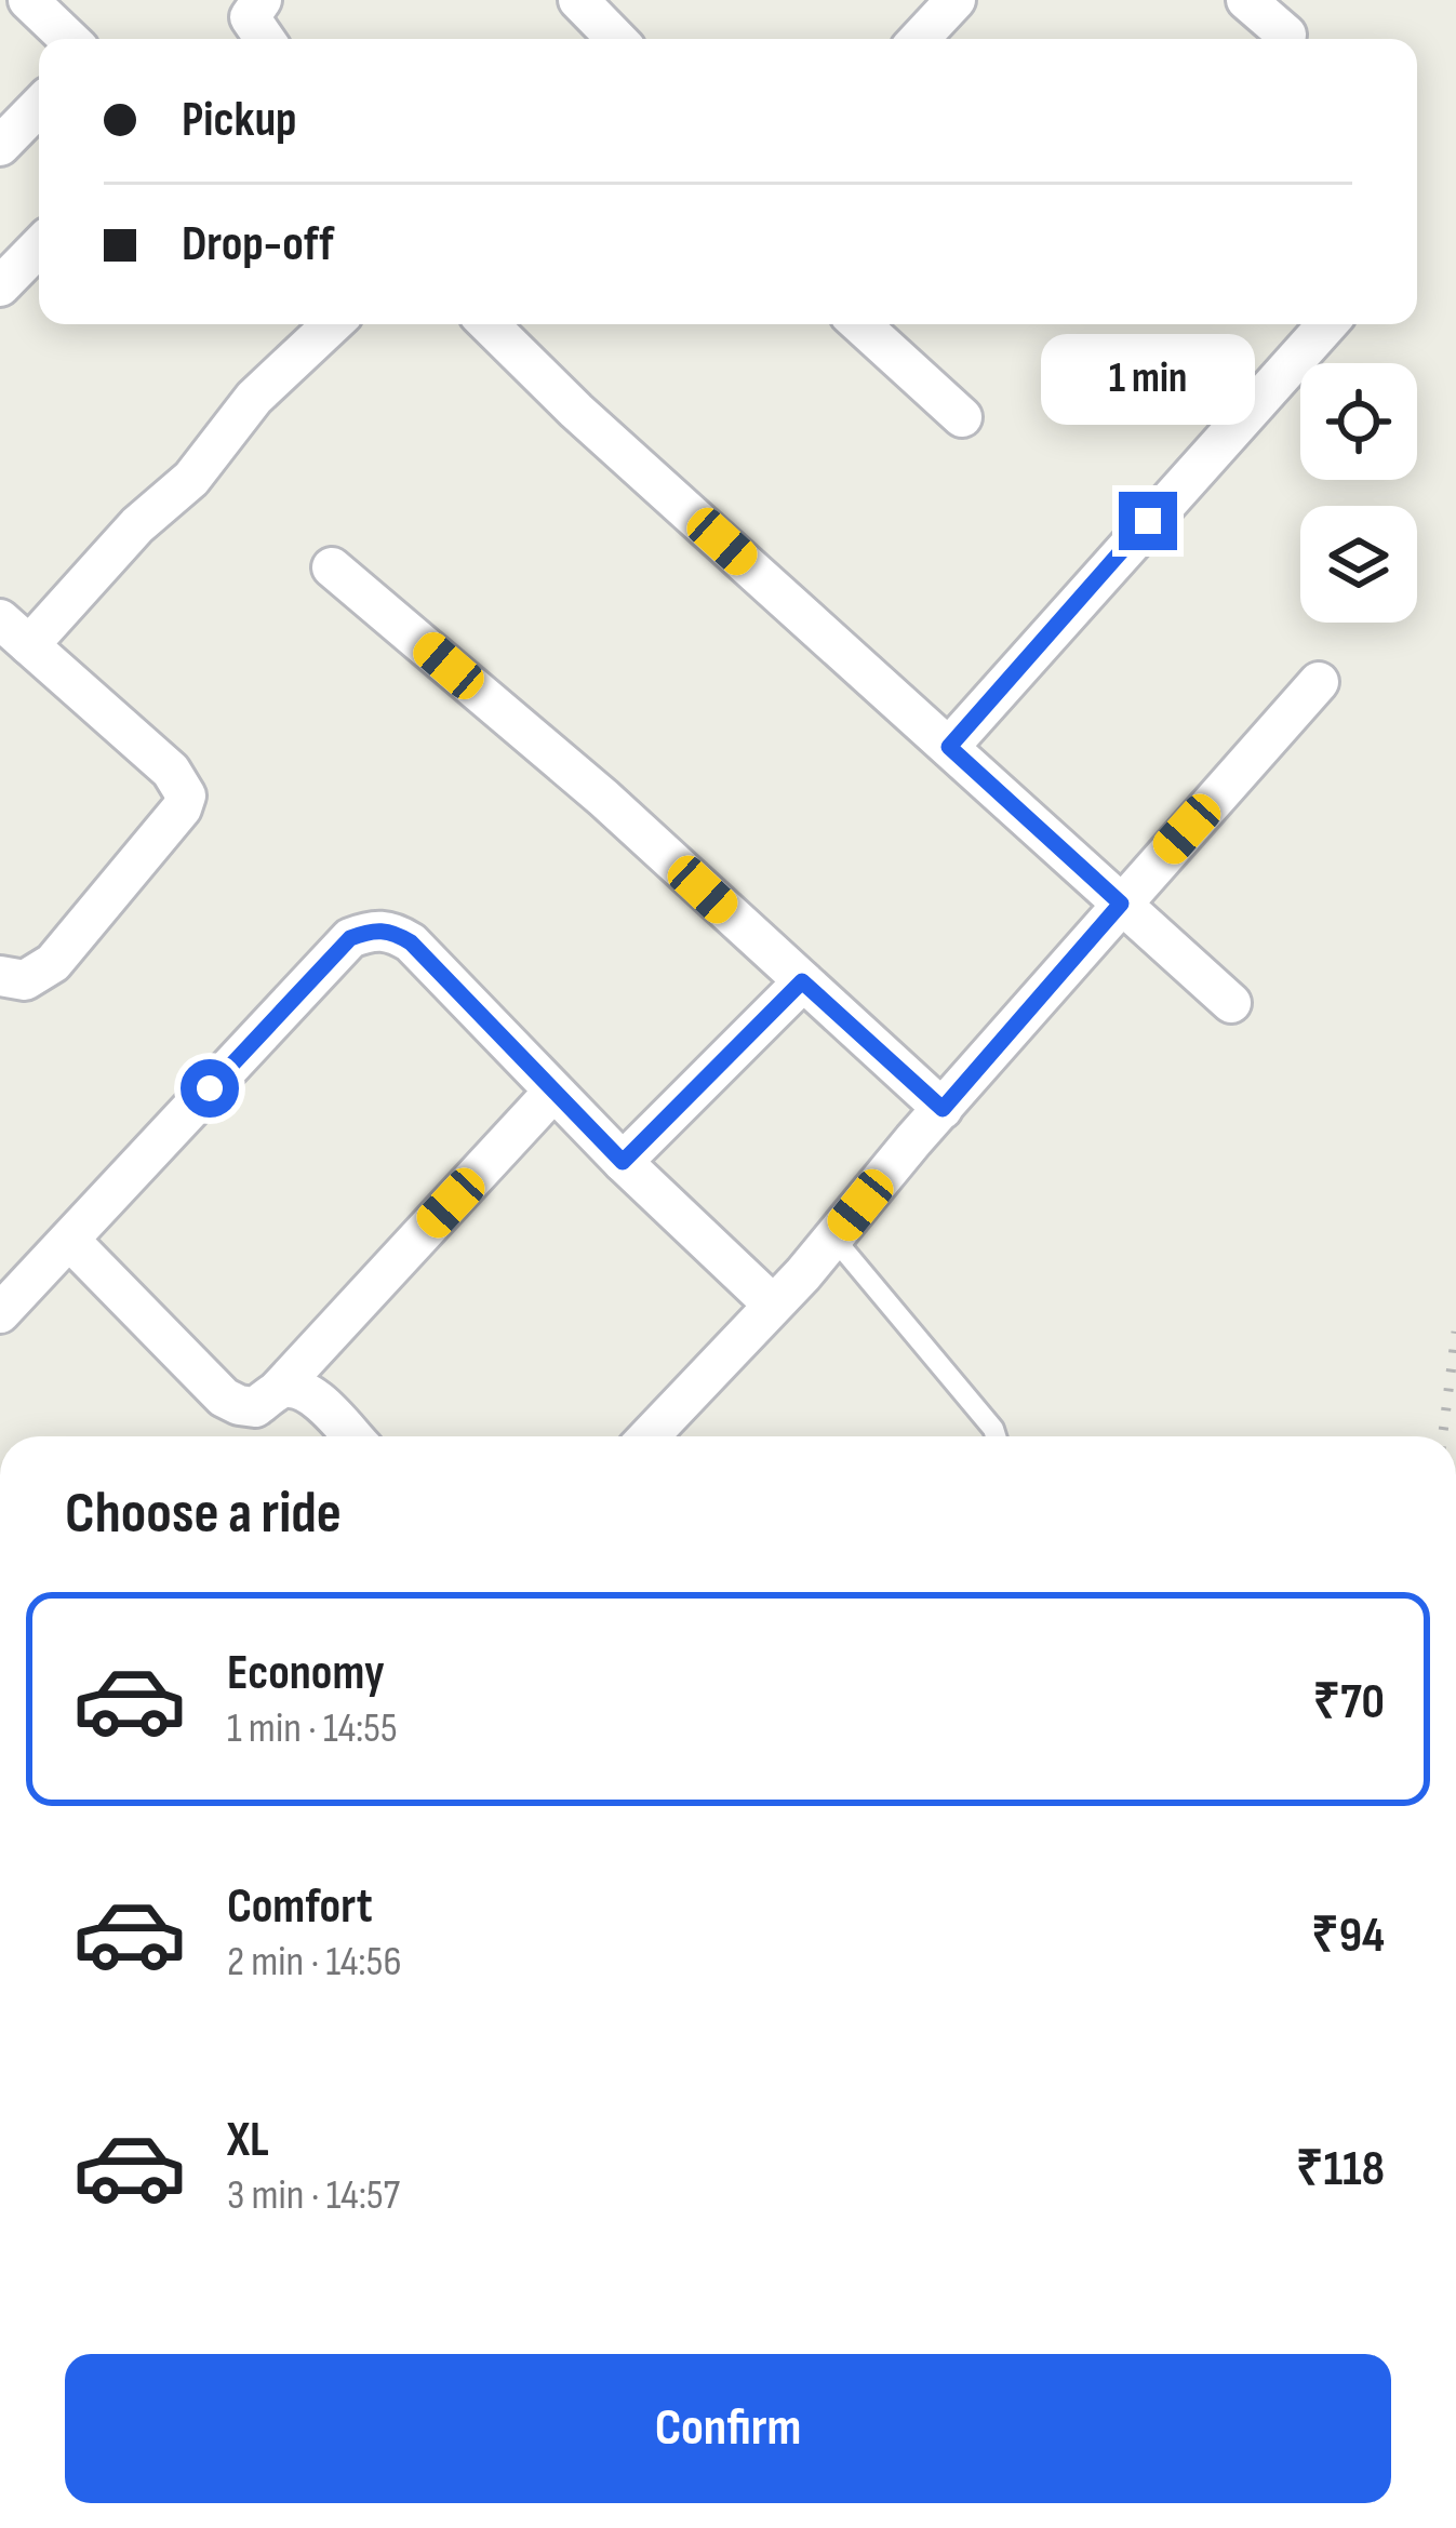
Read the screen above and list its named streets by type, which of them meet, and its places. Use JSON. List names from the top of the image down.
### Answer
{
  "page": {
    "banner": ["Pickup", "Drop-off"],
    "bubble": "1 min",
    "heading": "Choose a ride",
    "list": [
      {
        "name": "Economy",
        "note": "1 min · 14:55",
        "value": "₹70"
      },
      {
        "name": "Comfort",
        "note": "2 min · 14:56",
        "value": "₹94"
      },
      {
        "name": "XL",
        "note": "3 min · 14:57",
        "value": "₹118"
      }
    ],
    "buttons": "Confirm"
  }
}
